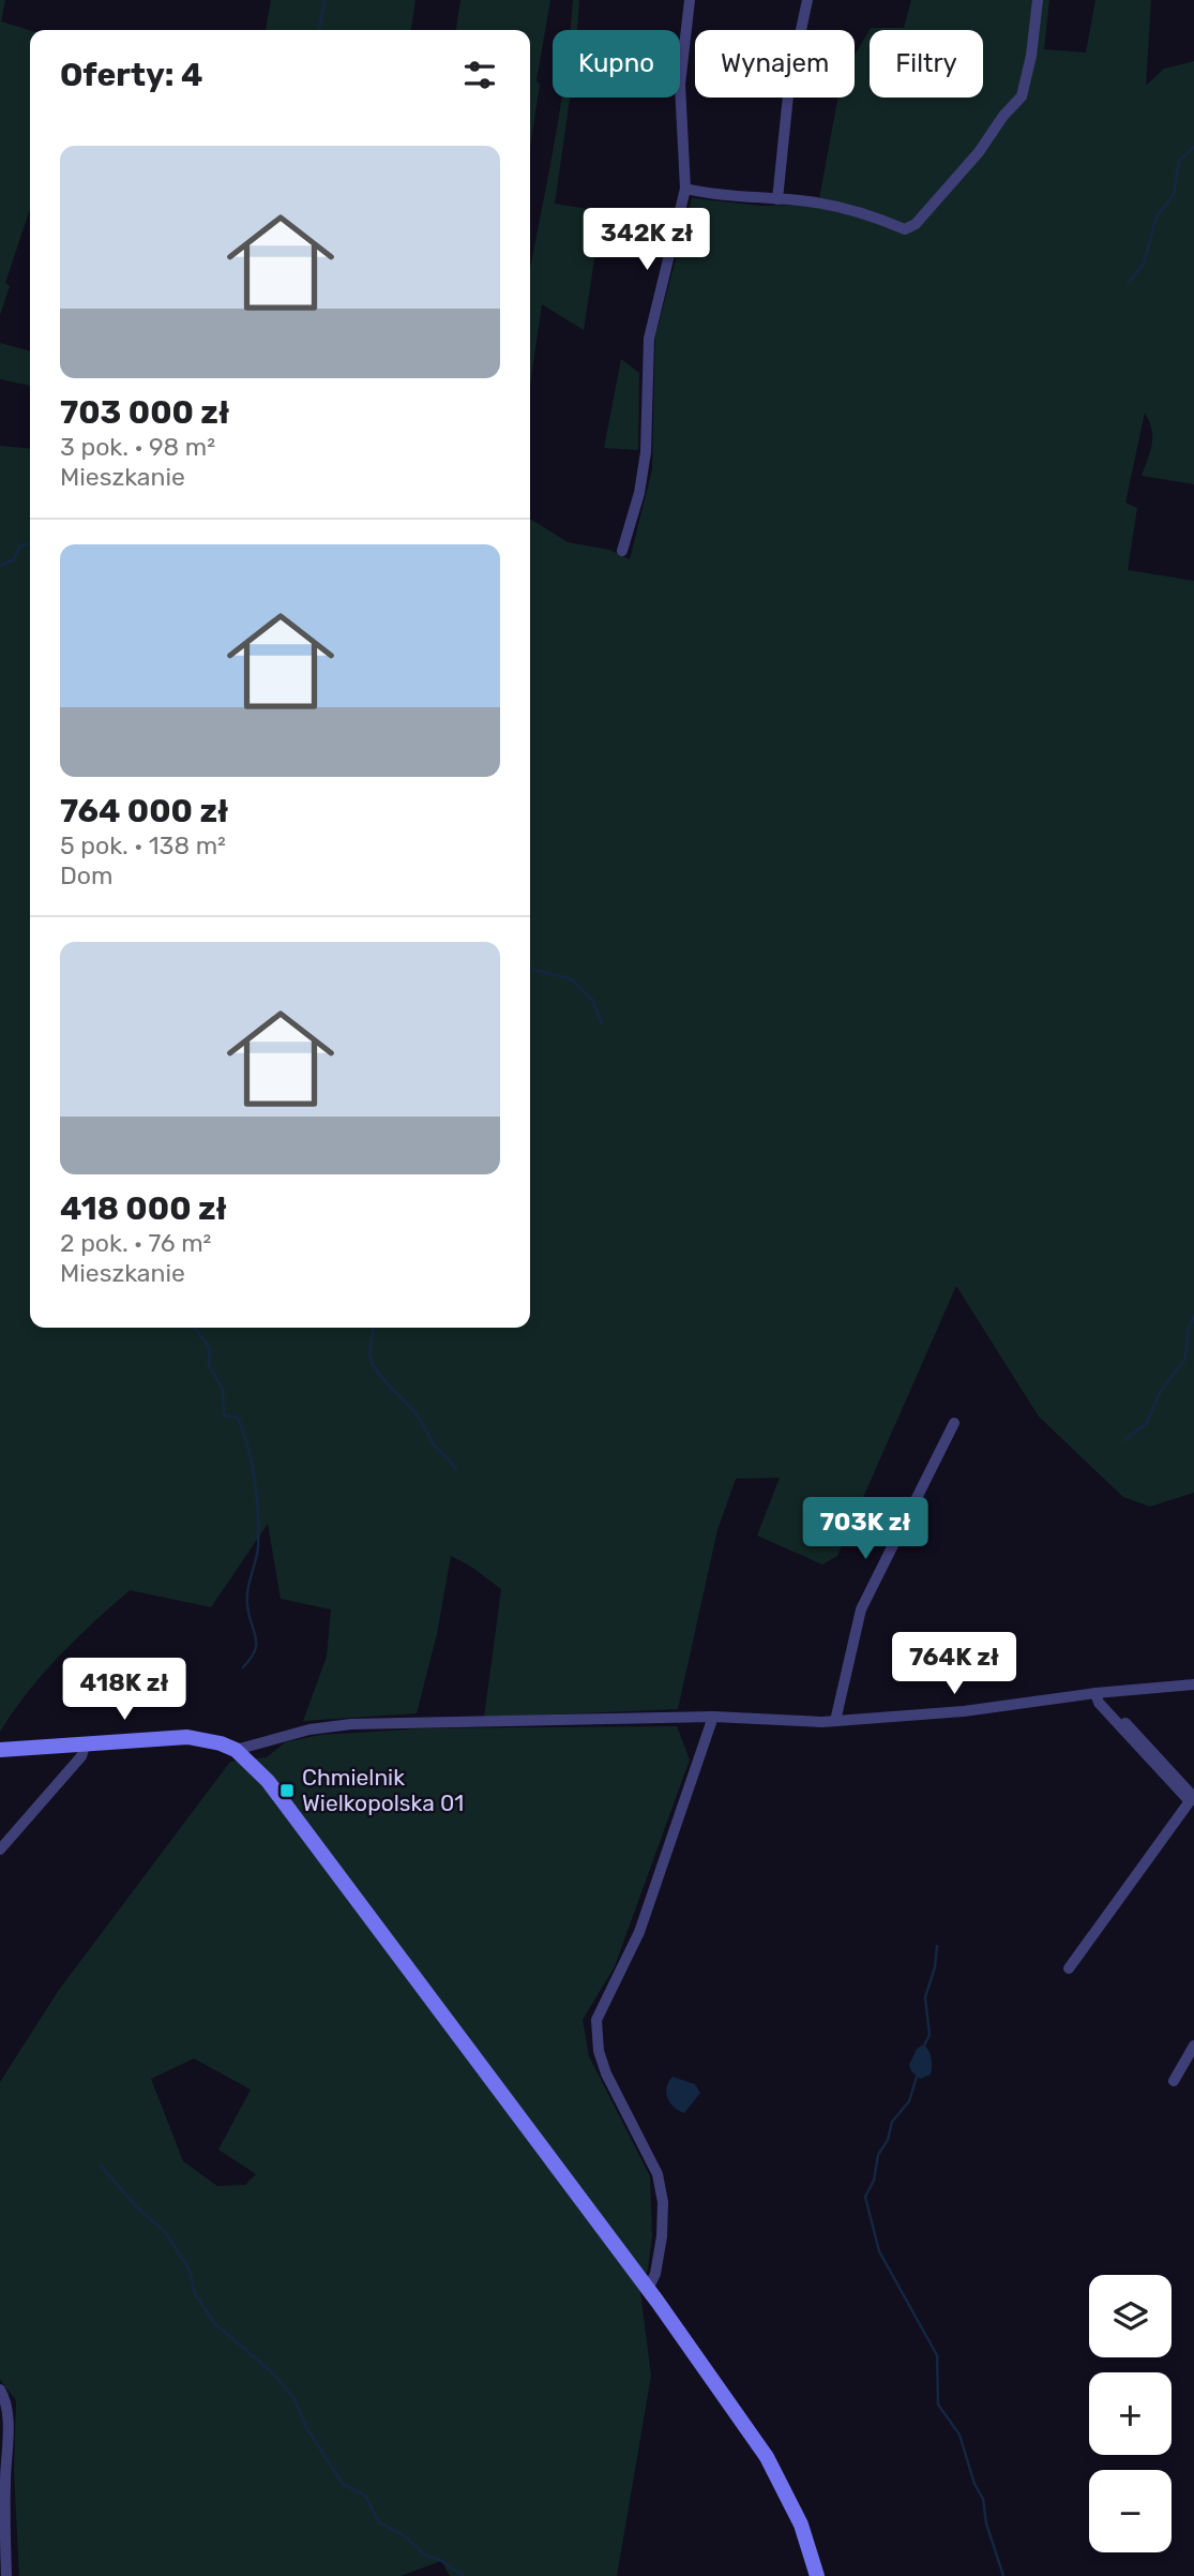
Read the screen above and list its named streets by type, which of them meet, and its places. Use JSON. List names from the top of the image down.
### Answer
{
  "places": {
    "transit": ["Chmielnik Wielkopolska 01"]
  },
  "page": {
    "chip": ["Kupno", "Wynajem", "Filtry"],
    "heading": "Oferty: 4",
    "list": [
      {
        "name": "703 000 zł",
        "note": "3 pok. · 98 m² · Mieszkanie"
      },
      {
        "name": "764 000 zł",
        "note": "5 pok. · 138 m² · Dom"
      },
      {
        "name": "418 000 zł",
        "note": "2 pok. · 76 m² · Mieszkanie"
      }
    ],
    "price": [
      "342K zł",
      "703K zł",
      "764K zł",
      "418K zł"
    ],
    "map_buttons": ["+", "−"]
  }
}
